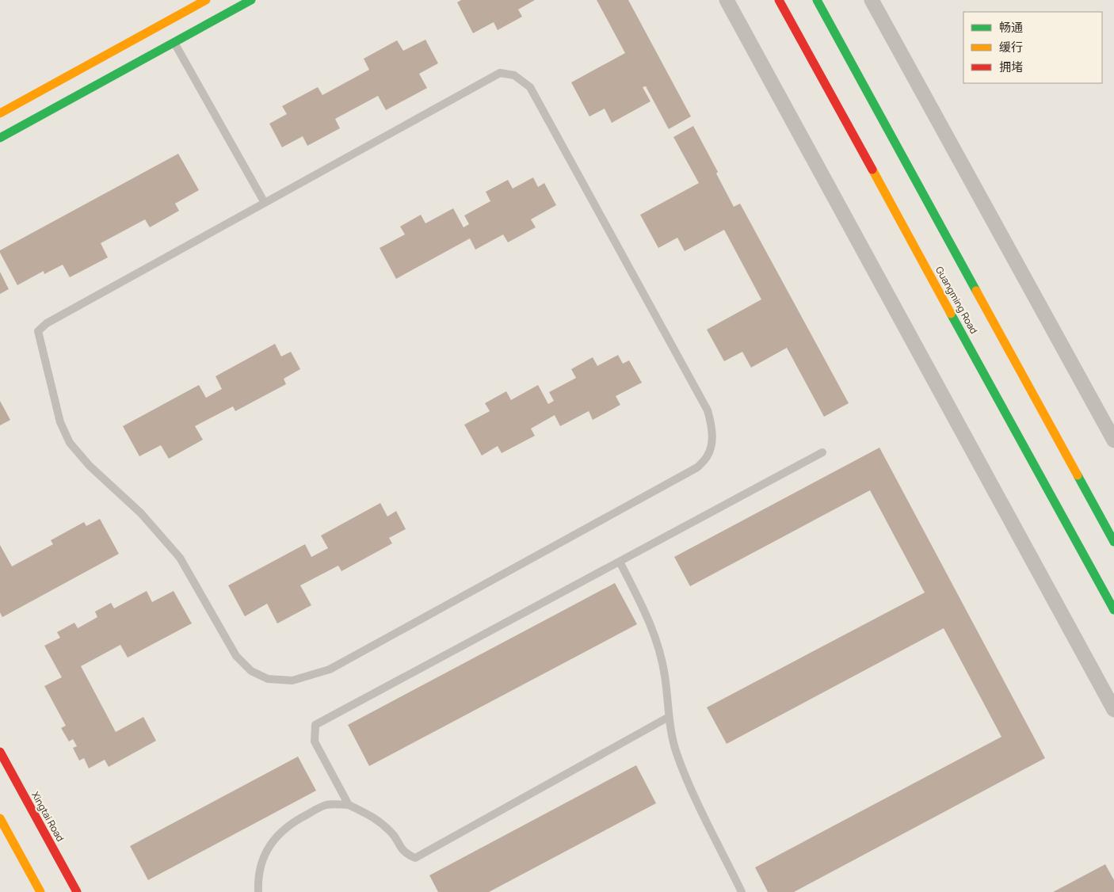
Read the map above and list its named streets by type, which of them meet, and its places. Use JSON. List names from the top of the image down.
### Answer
{
  "streets": {
    "main road": ["Guangming Road", "Xingtai Road"]
  },
  "legend": ["畅通", "缓行", "拥堵"]
}
